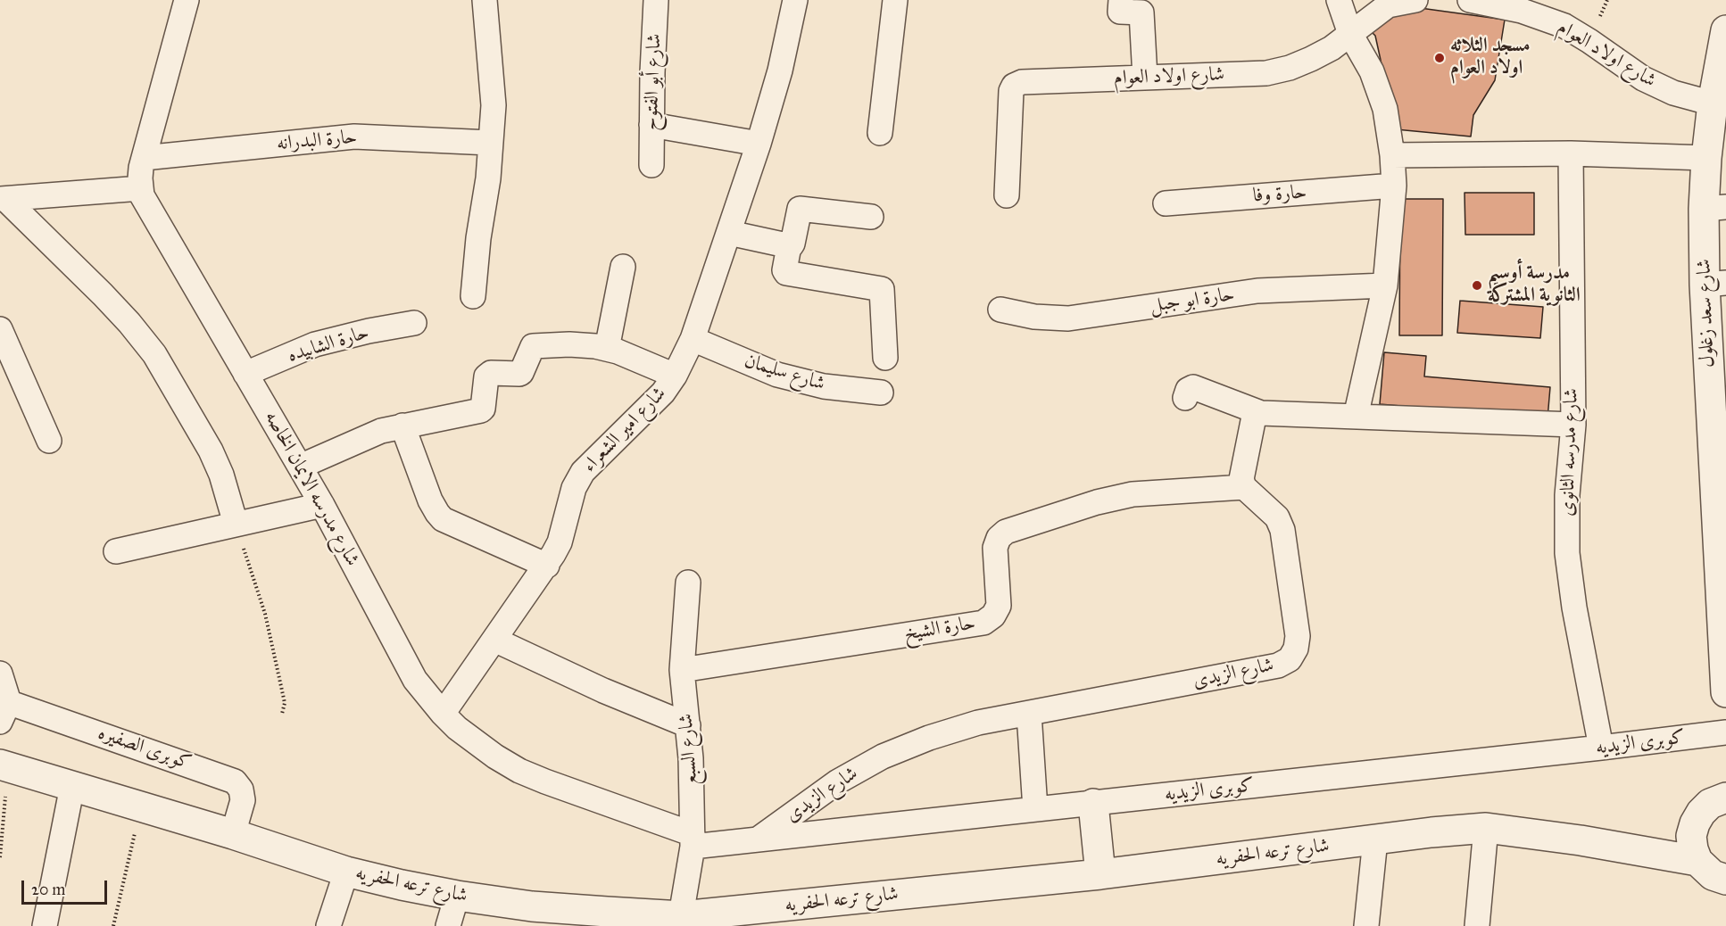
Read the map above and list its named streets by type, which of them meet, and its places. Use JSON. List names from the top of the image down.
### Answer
{
  "streets": {
    "street": [
      "شارع اولاد العوام",
      "شارع أبو الفتوح",
      "حارة البدرانه",
      "حارة وفا",
      "حارة ابو جبل",
      "شارع سعد زغلول",
      "حارة الشابيده",
      "شارع سليمان",
      "شارع امير الشعراء",
      "شارع مدرسه الثانوى",
      "شارع مدرسه الايمان الخاصه",
      "حارة الشيخ",
      "شارع الزيدى",
      "كوبرى الزيديه",
      "كوبرى الصفيره",
      "شارع السبع",
      "شارع ترعه الحفريه"
    ]
  },
  "crossings": [
    ["شارع اولاد العوام", "شارع سعد زغلول"],
    ["حارة البدرانه", "شارع مدرسه الايمان الخاصه"],
    ["حارة الشابيده", "شارع مدرسه الايمان الخاصه"],
    ["شارع سليمان", "شارع امير الشعراء"],
    ["شارع امير الشعراء", "شارع مدرسه الايمان الخاصه"],
    ["شارع مدرسه الثانوى", "كوبرى الزيديه"],
    ["شارع مدرسه الايمان الخاصه", "كوبرى الزيديه"],
    ["شارع مدرسه الايمان الخاصه", "شارع السبع"],
    ["حارة الشيخ", "شارع الزيدى"],
    ["حارة الشيخ", "شارع السبع"],
    ["شارع الزيدى", "كوبرى الزيديه"],
    ["كوبرى الزيديه", "شارع السبع"],
    ["كوبرى الصفيره", "شارع ترعه الحفريه"],
    ["شارع السبع", "شارع ترعه الحفريه"]
  ],
  "places": ["مسجد الثلاثه اولاد العوام", "مدرسة أوسيم الثانوية المشتركة"],
  "scale_bar": "20 m"
}
